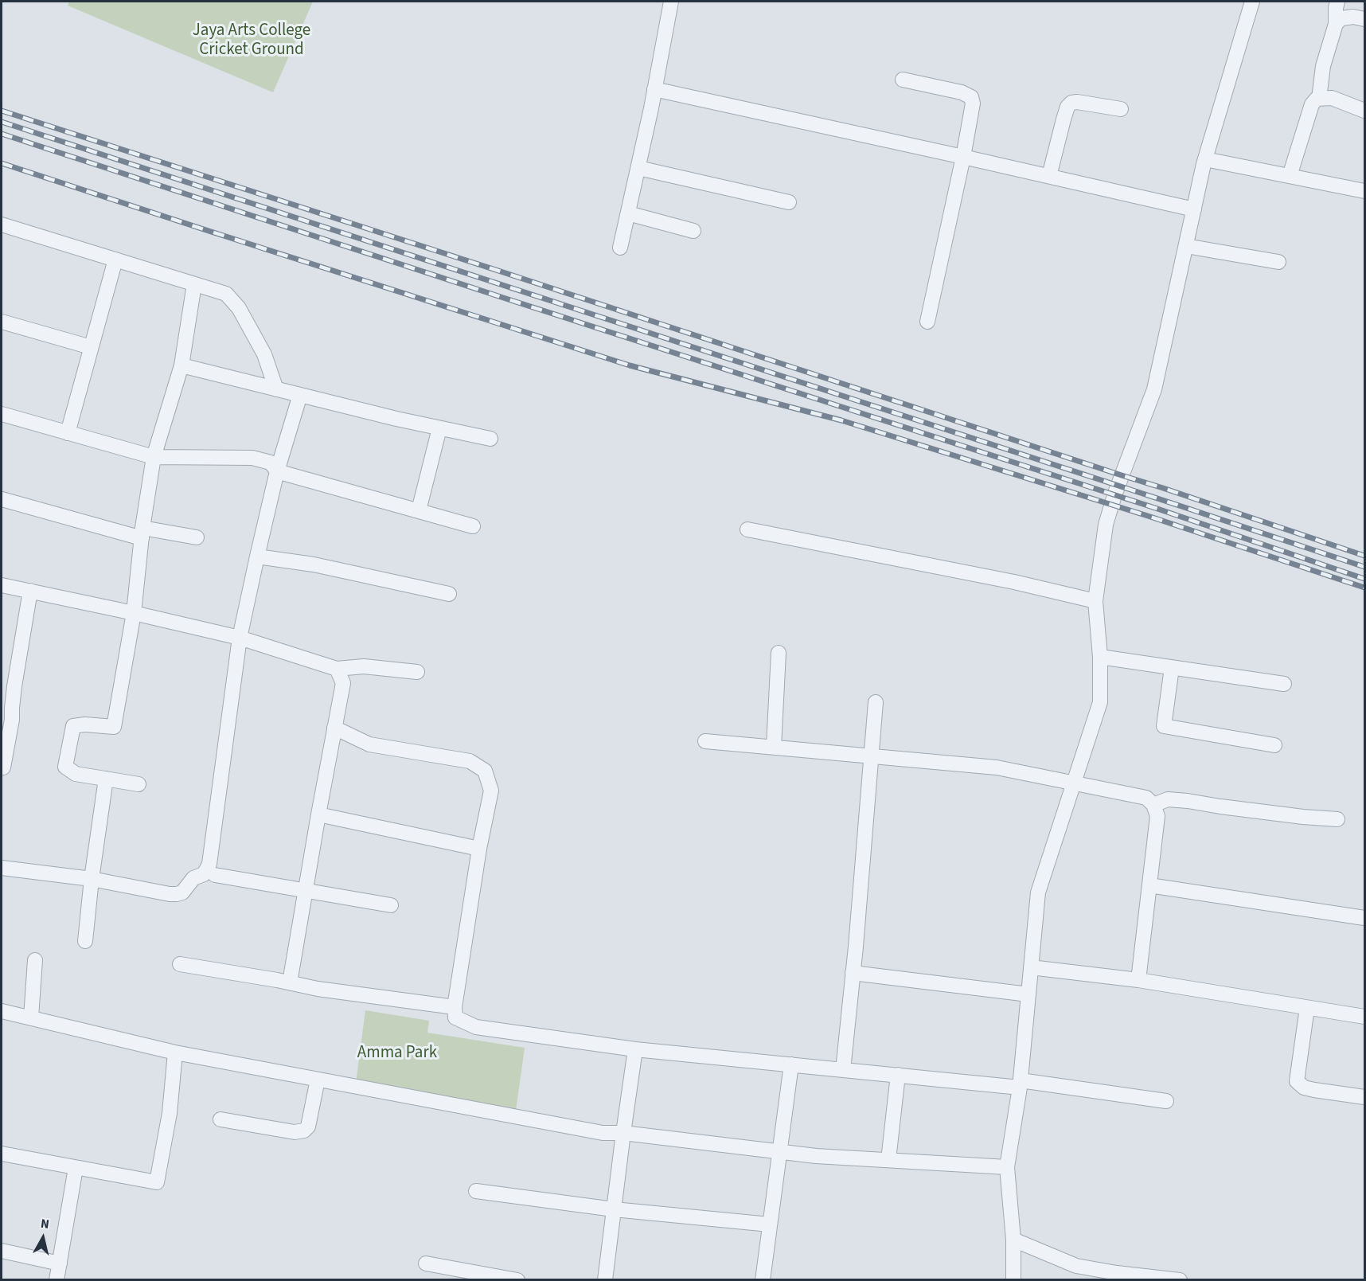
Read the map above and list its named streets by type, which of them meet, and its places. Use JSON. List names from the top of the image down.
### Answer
{
  "parks": ["Jaya Arts College Cricket Ground", "Amma Park"],
  "north": "top"
}
